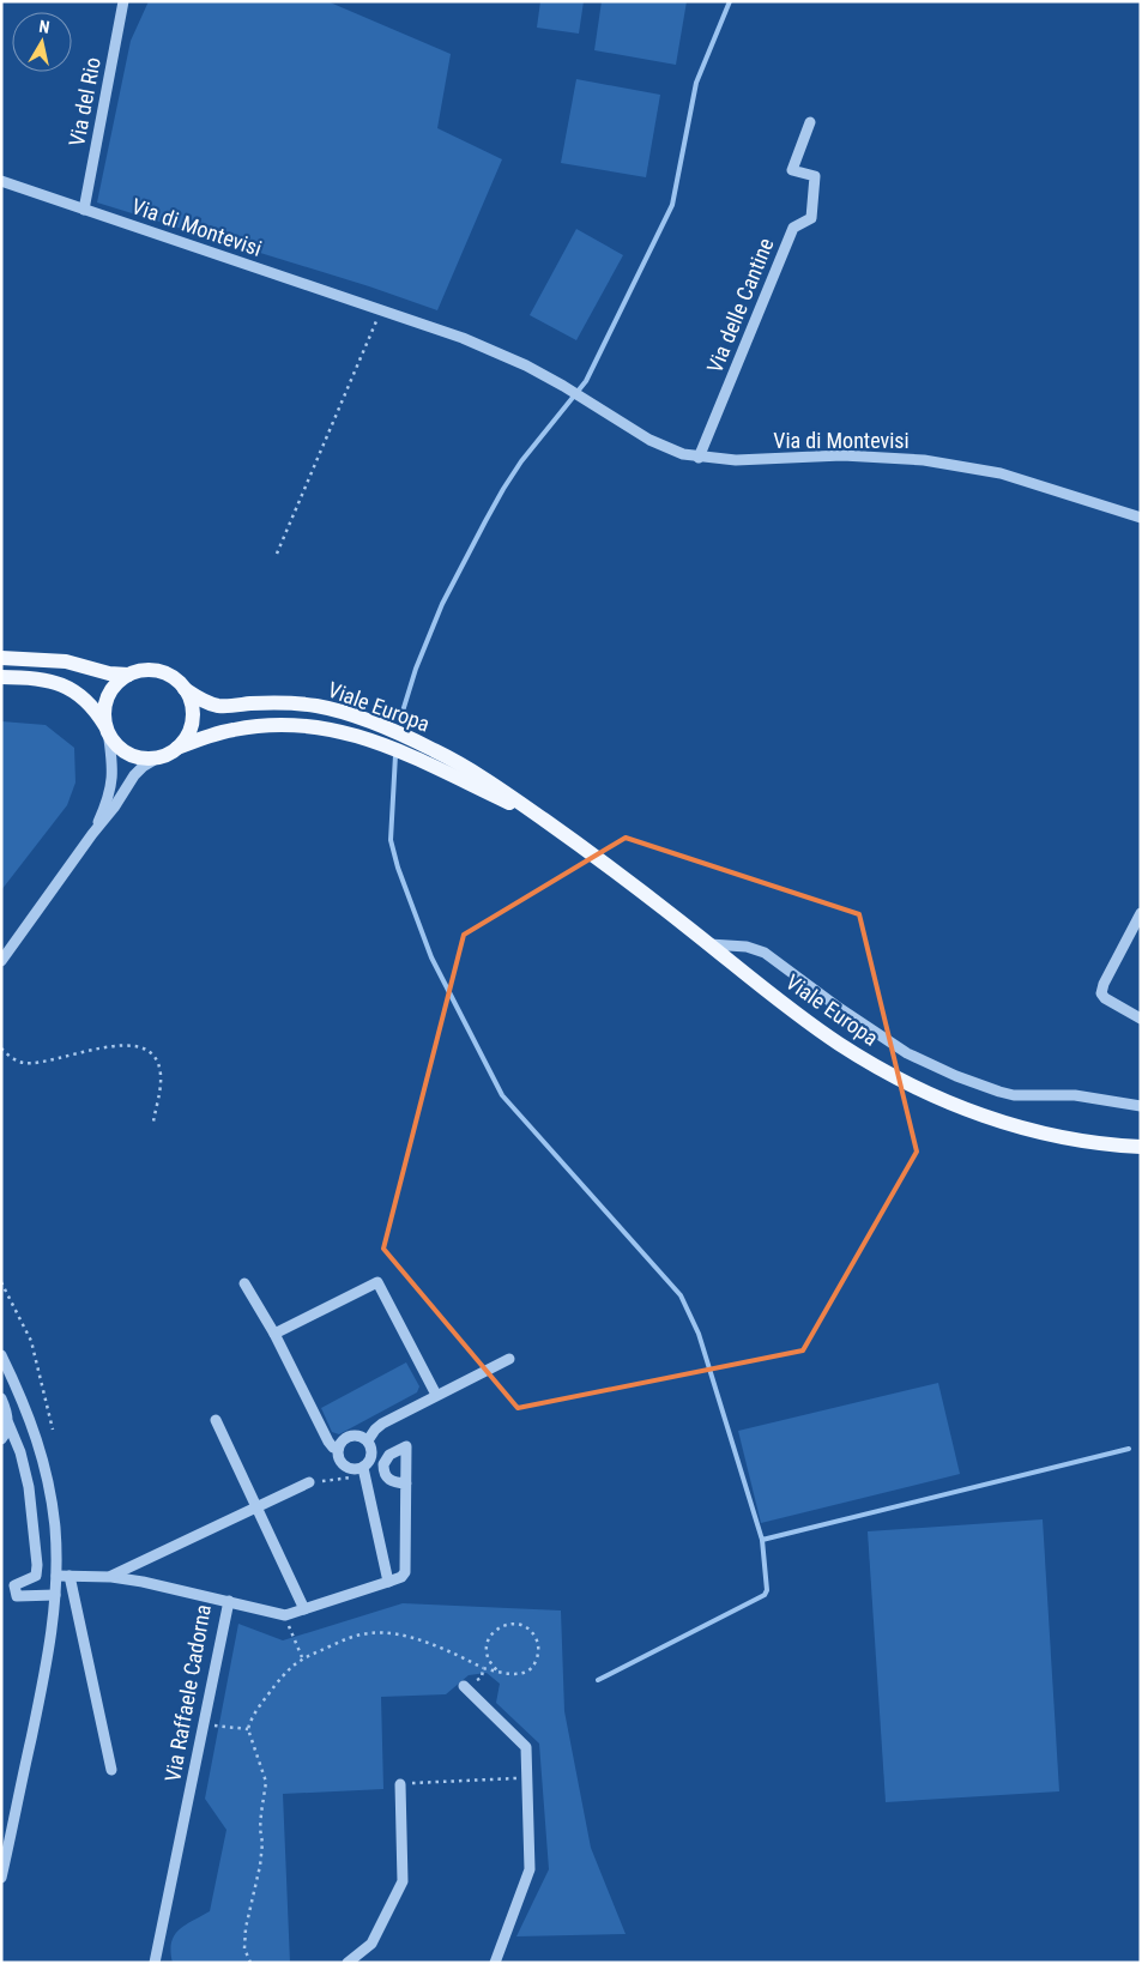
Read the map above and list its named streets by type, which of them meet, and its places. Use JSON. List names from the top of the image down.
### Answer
{
  "streets": {
    "main road": ["Viale Europa"],
    "street": [
      "Via del Rio",
      "Via di Montevisi",
      "Via delle Cantine",
      "Via Raffaele Cadorna"
    ]
  },
  "crossings": [
    ["Via del Rio", "Via di Montevisi"],
    ["Via di Montevisi", "Via delle Cantine"]
  ],
  "north": "top"
}
